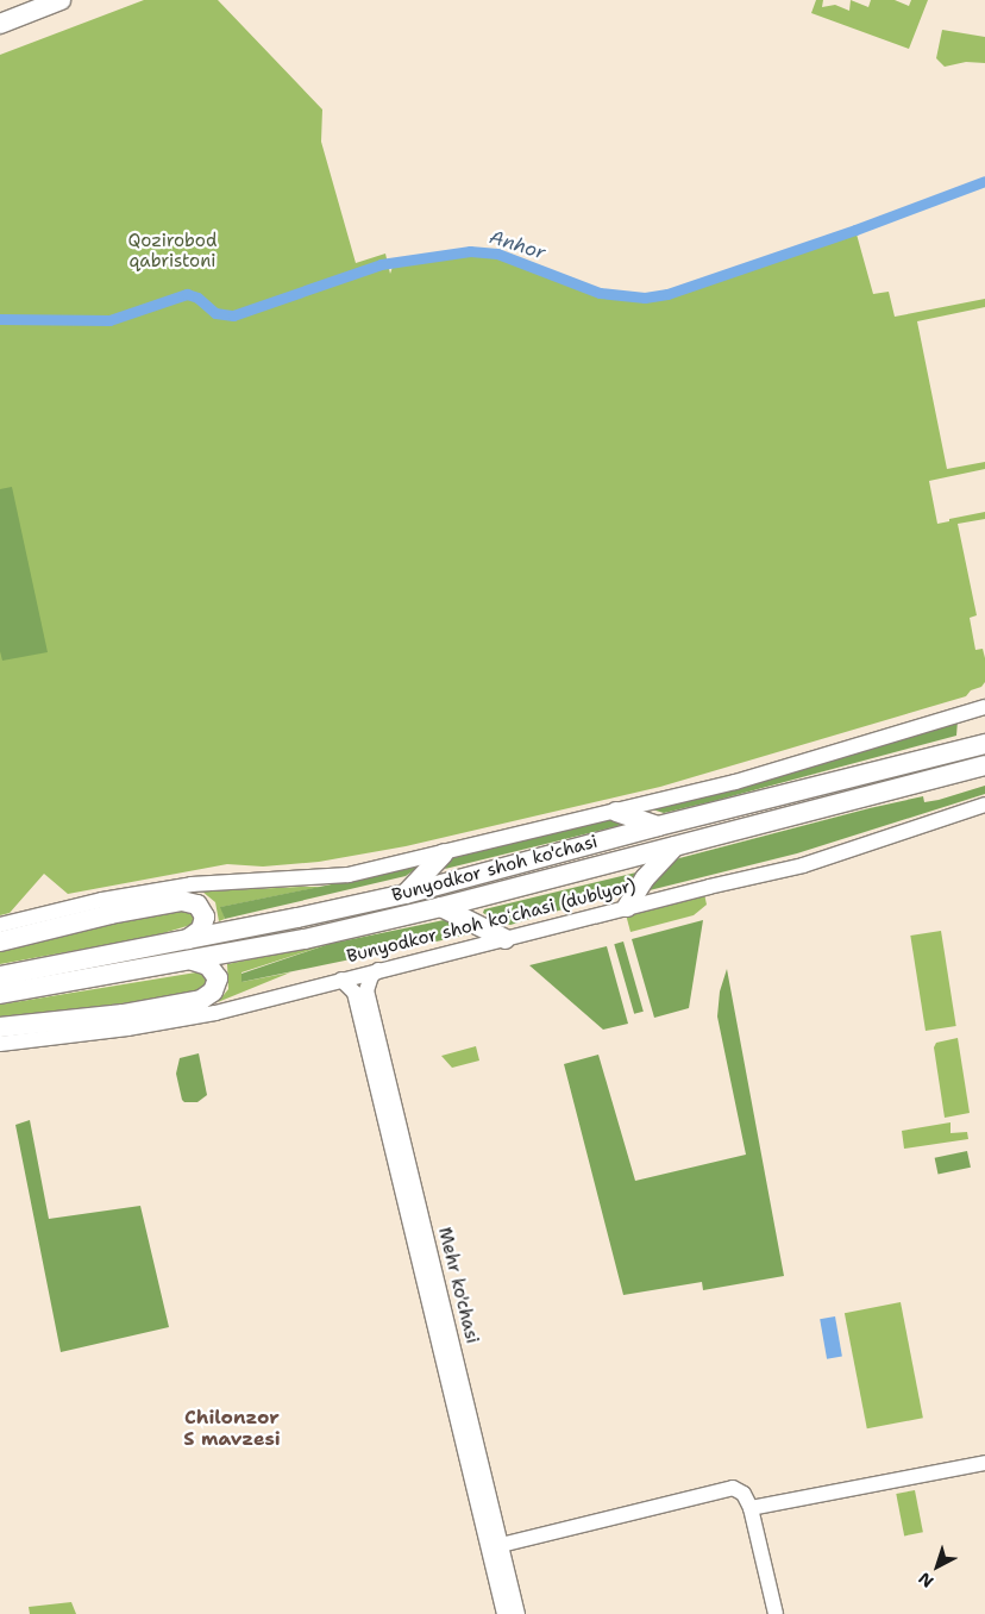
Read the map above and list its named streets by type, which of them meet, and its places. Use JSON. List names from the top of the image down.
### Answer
{
  "streets": {
    "main road": ["Bunyodkor shoh ko'chasi"],
    "street": ["Bunyodkor shoh koʻchasi (dublyor)", "Mehr ko'chasi"]
  },
  "districts": ["Chilonzor S mavzesi"],
  "water": ["Anhor"],
  "parks": ["Qozirobod qabristoni"],
  "north": "bottom left"
}
